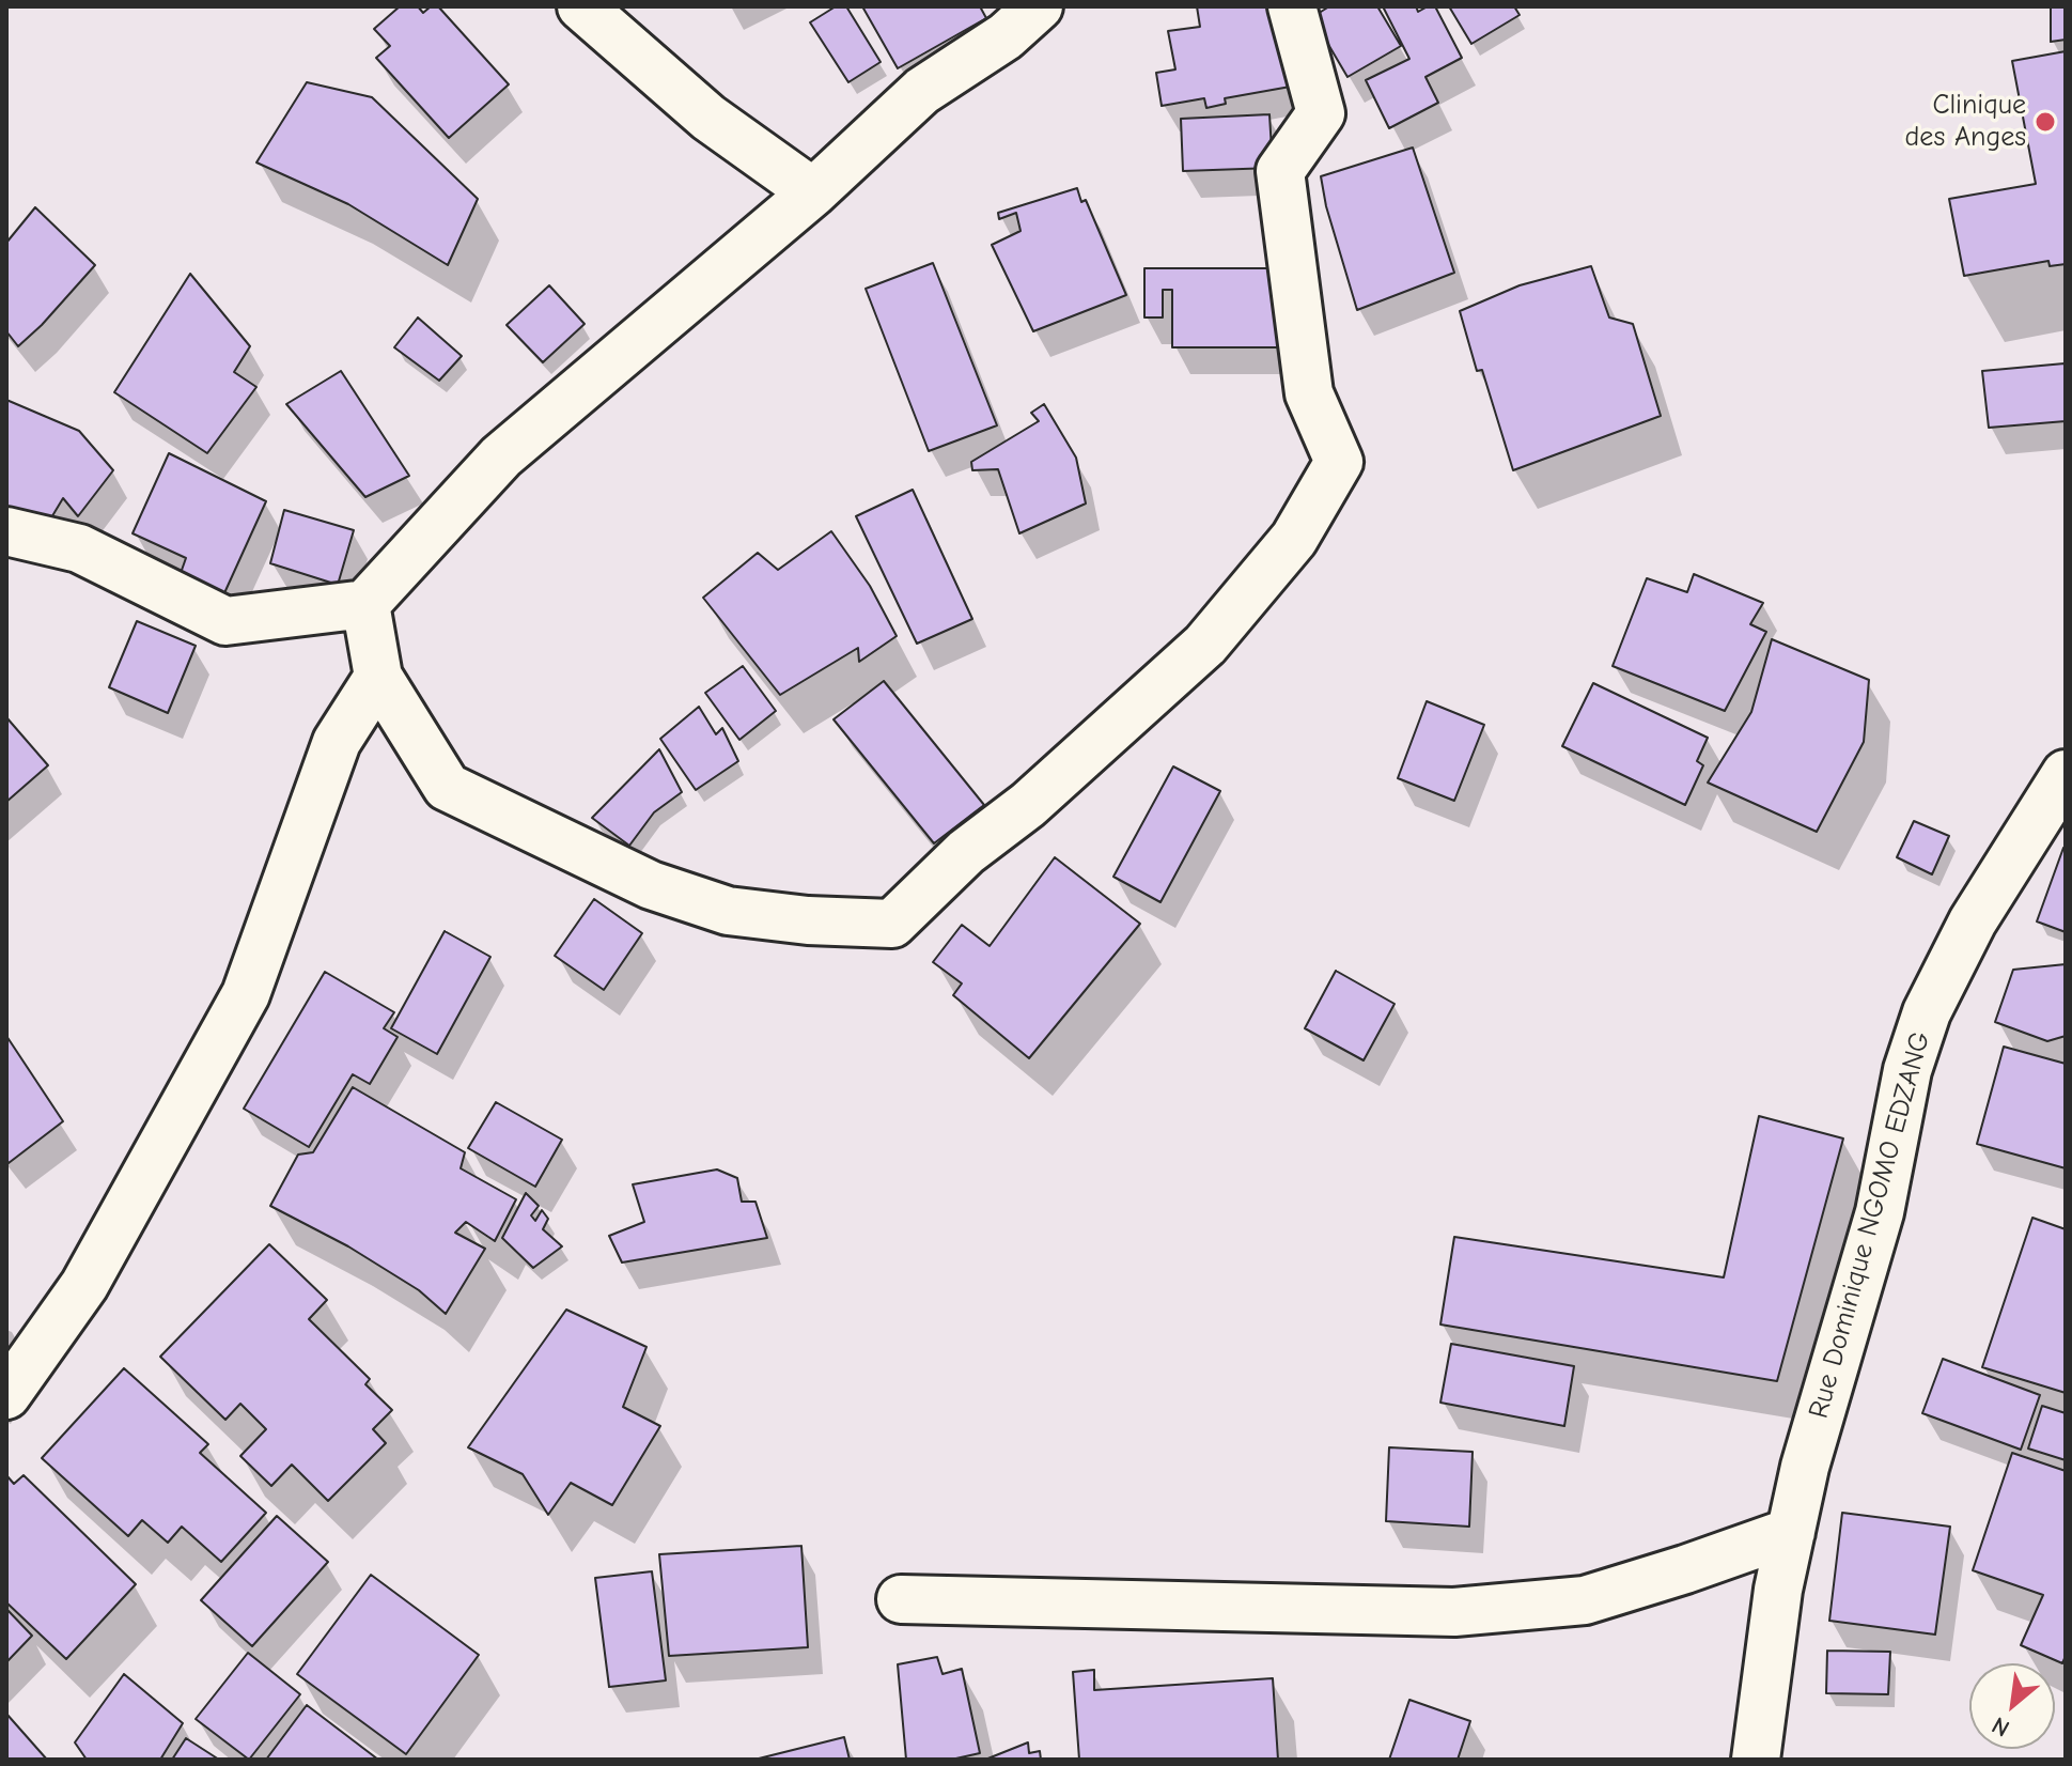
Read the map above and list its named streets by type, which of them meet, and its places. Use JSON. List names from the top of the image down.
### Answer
{
  "streets": {
    "street": ["Rue Dominique NGOMO EDZANG"]
  },
  "places": ["Clinique des Anges"],
  "north": "bottom left"
}
